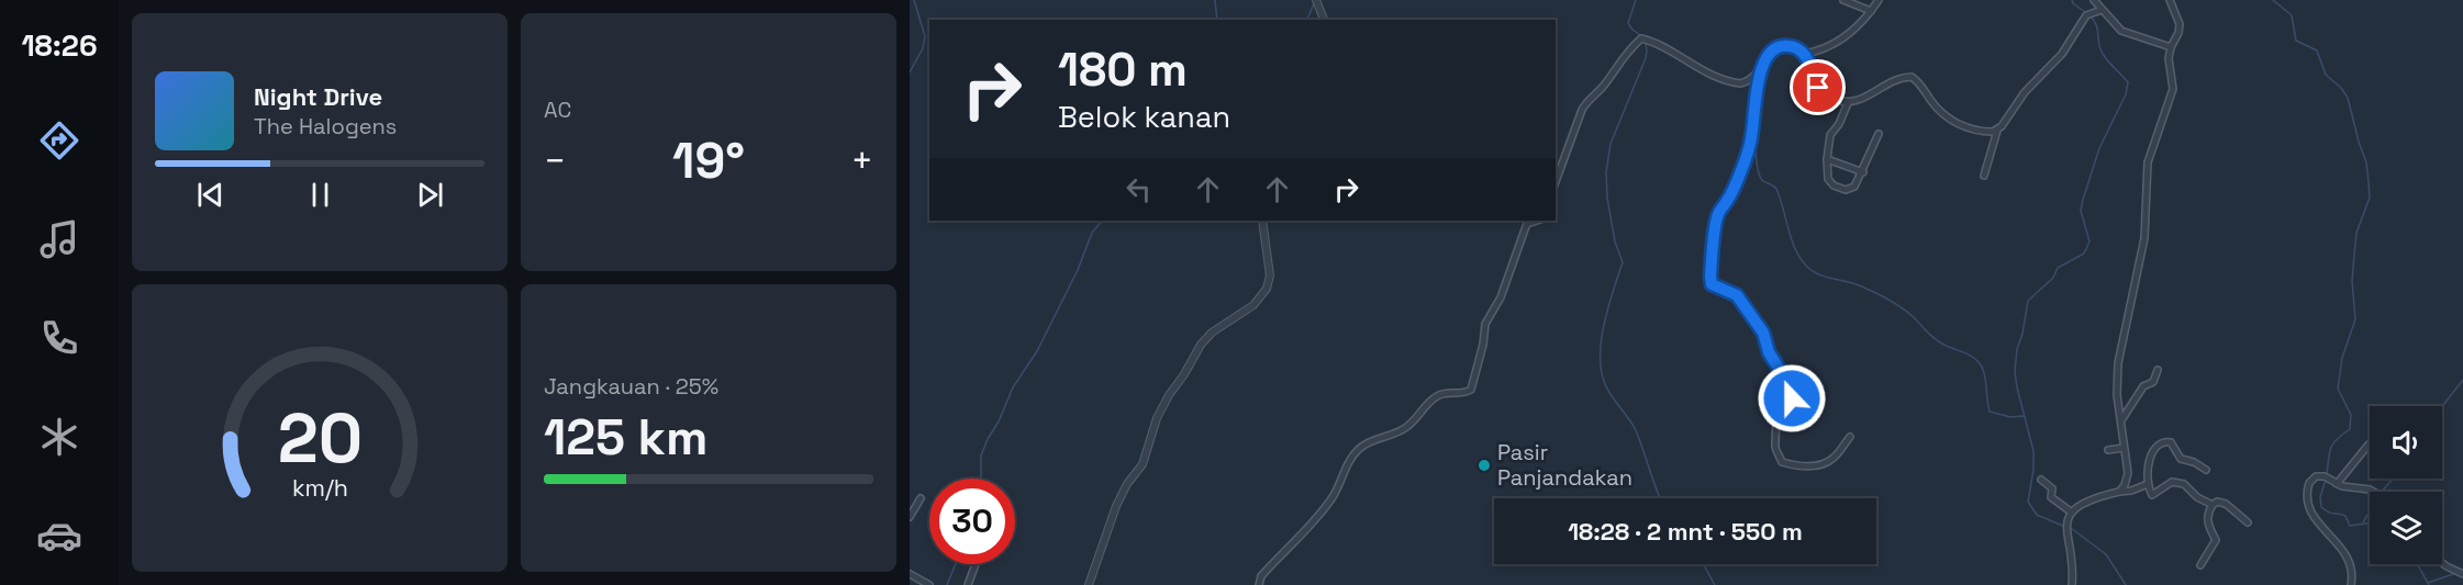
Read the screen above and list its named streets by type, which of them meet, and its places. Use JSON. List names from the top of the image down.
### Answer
{
  "places": ["Pasir Panjandakan"],
  "page": {
    "tabs": "18:26",
    "tile": [
      "AC",
      ["Jangkauan · 25%", "125 km"]
    ],
    "turn": ["180 m", "Belok kanan"],
    "song": ["Night Drive", "The Halogens"],
    "heat": ["−", "19°", "+"],
    "limit": "30",
    "trip": "18:28 · 2 mnt · 550 m",
    "gauge": ["20", "km/h"]
  }
}
